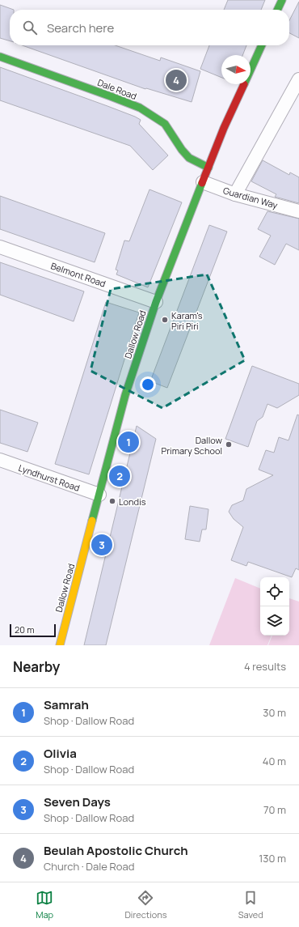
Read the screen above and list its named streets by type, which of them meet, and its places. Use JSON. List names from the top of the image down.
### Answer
{
  "streets": {
    "street": [
      "Dale Road",
      "Guardian Way",
      "Belmont Road",
      "Dallow Road",
      "Lyndhurst Road"
    ]
  },
  "crossings": [
    ["Dale Road", "Dallow Road"],
    ["Guardian Way", "Dallow Road"],
    ["Belmont Road", "Dallow Road"],
    ["Dallow Road", "Lyndhurst Road"]
  ],
  "places": ["Karam's Piri Piri", "Dallow Primary School", "Londis"],
  "scale_bar": "20 m",
  "north": "right",
  "page": {
    "search": "Search here",
    "pins": [
      "4",
      "1",
      "2",
      "3"
    ],
    "scale": "20 m",
    "heading": ["Nearby", "4 results"],
    "list": [
      {
        "mark": "1",
        "name": "Samrah",
        "note": "Shop · Dallow Road",
        "value": "30 m"
      },
      {
        "mark": "2",
        "name": "Olivia",
        "note": "Shop · Dallow Road",
        "value": "40 m"
      },
      {
        "mark": "3",
        "name": "Seven Days",
        "note": "Shop · Dallow Road",
        "value": "70 m"
      },
      {
        "mark": "4",
        "name": "Beulah Apostolic Church",
        "note": "Church · Dale Road",
        "value": "130 m"
      }
    ],
    "nav": ["Map", "Directions", "Saved"]
  }
}
